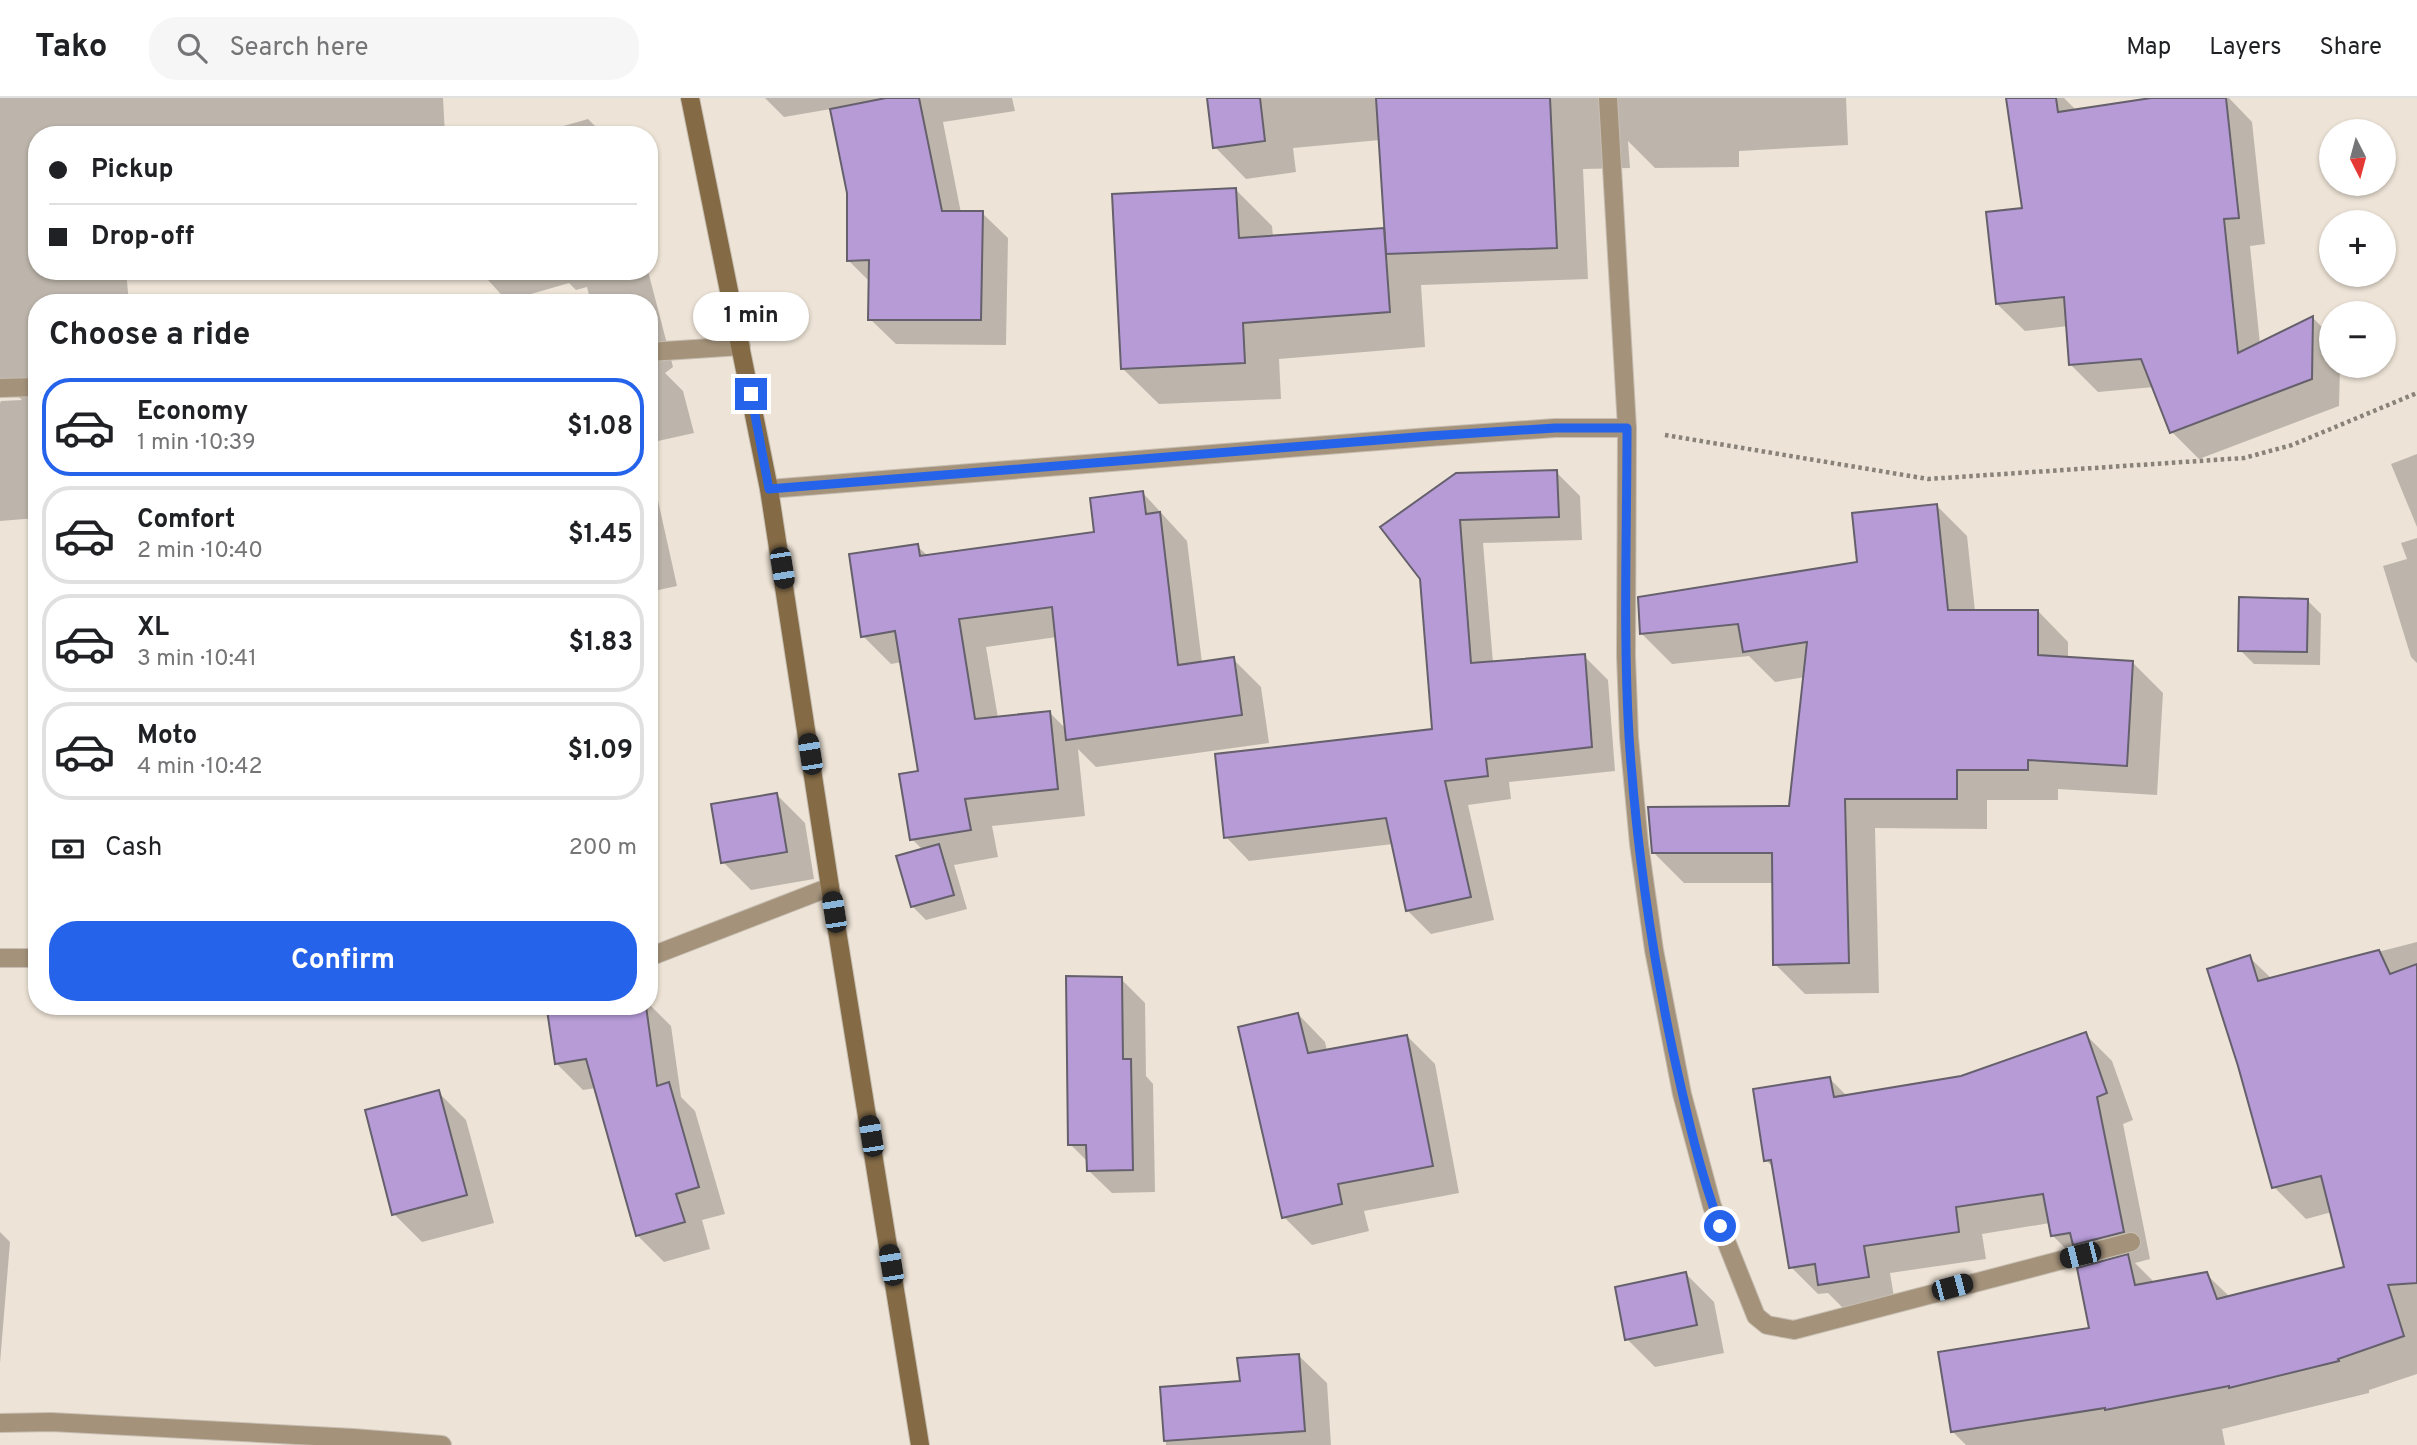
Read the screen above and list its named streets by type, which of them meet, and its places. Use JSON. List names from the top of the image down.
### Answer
{
  "north": "bottom",
  "page": {
    "header": "Tako",
    "search": "Search here",
    "nav": ["Map", "Layers", "Share"],
    "map_buttons": ["+", "−"],
    "banner": ["Pickup", "Drop-off"],
    "bubble": "1 min",
    "heading": "Choose a ride",
    "list": [
      {
        "name": "Economy",
        "note": "1 min · 10:39",
        "value": "$1.08"
      },
      {
        "name": "Comfort",
        "note": "2 min · 10:40",
        "value": "$1.45"
      },
      {
        "name": "XL",
        "note": "3 min · 10:41",
        "value": "$1.83"
      },
      {
        "name": "Moto",
        "note": "4 min · 10:42",
        "value": "$1.09"
      }
    ],
    "pay": ["Cash", "200 m"],
    "buttons": "Confirm"
  }
}
